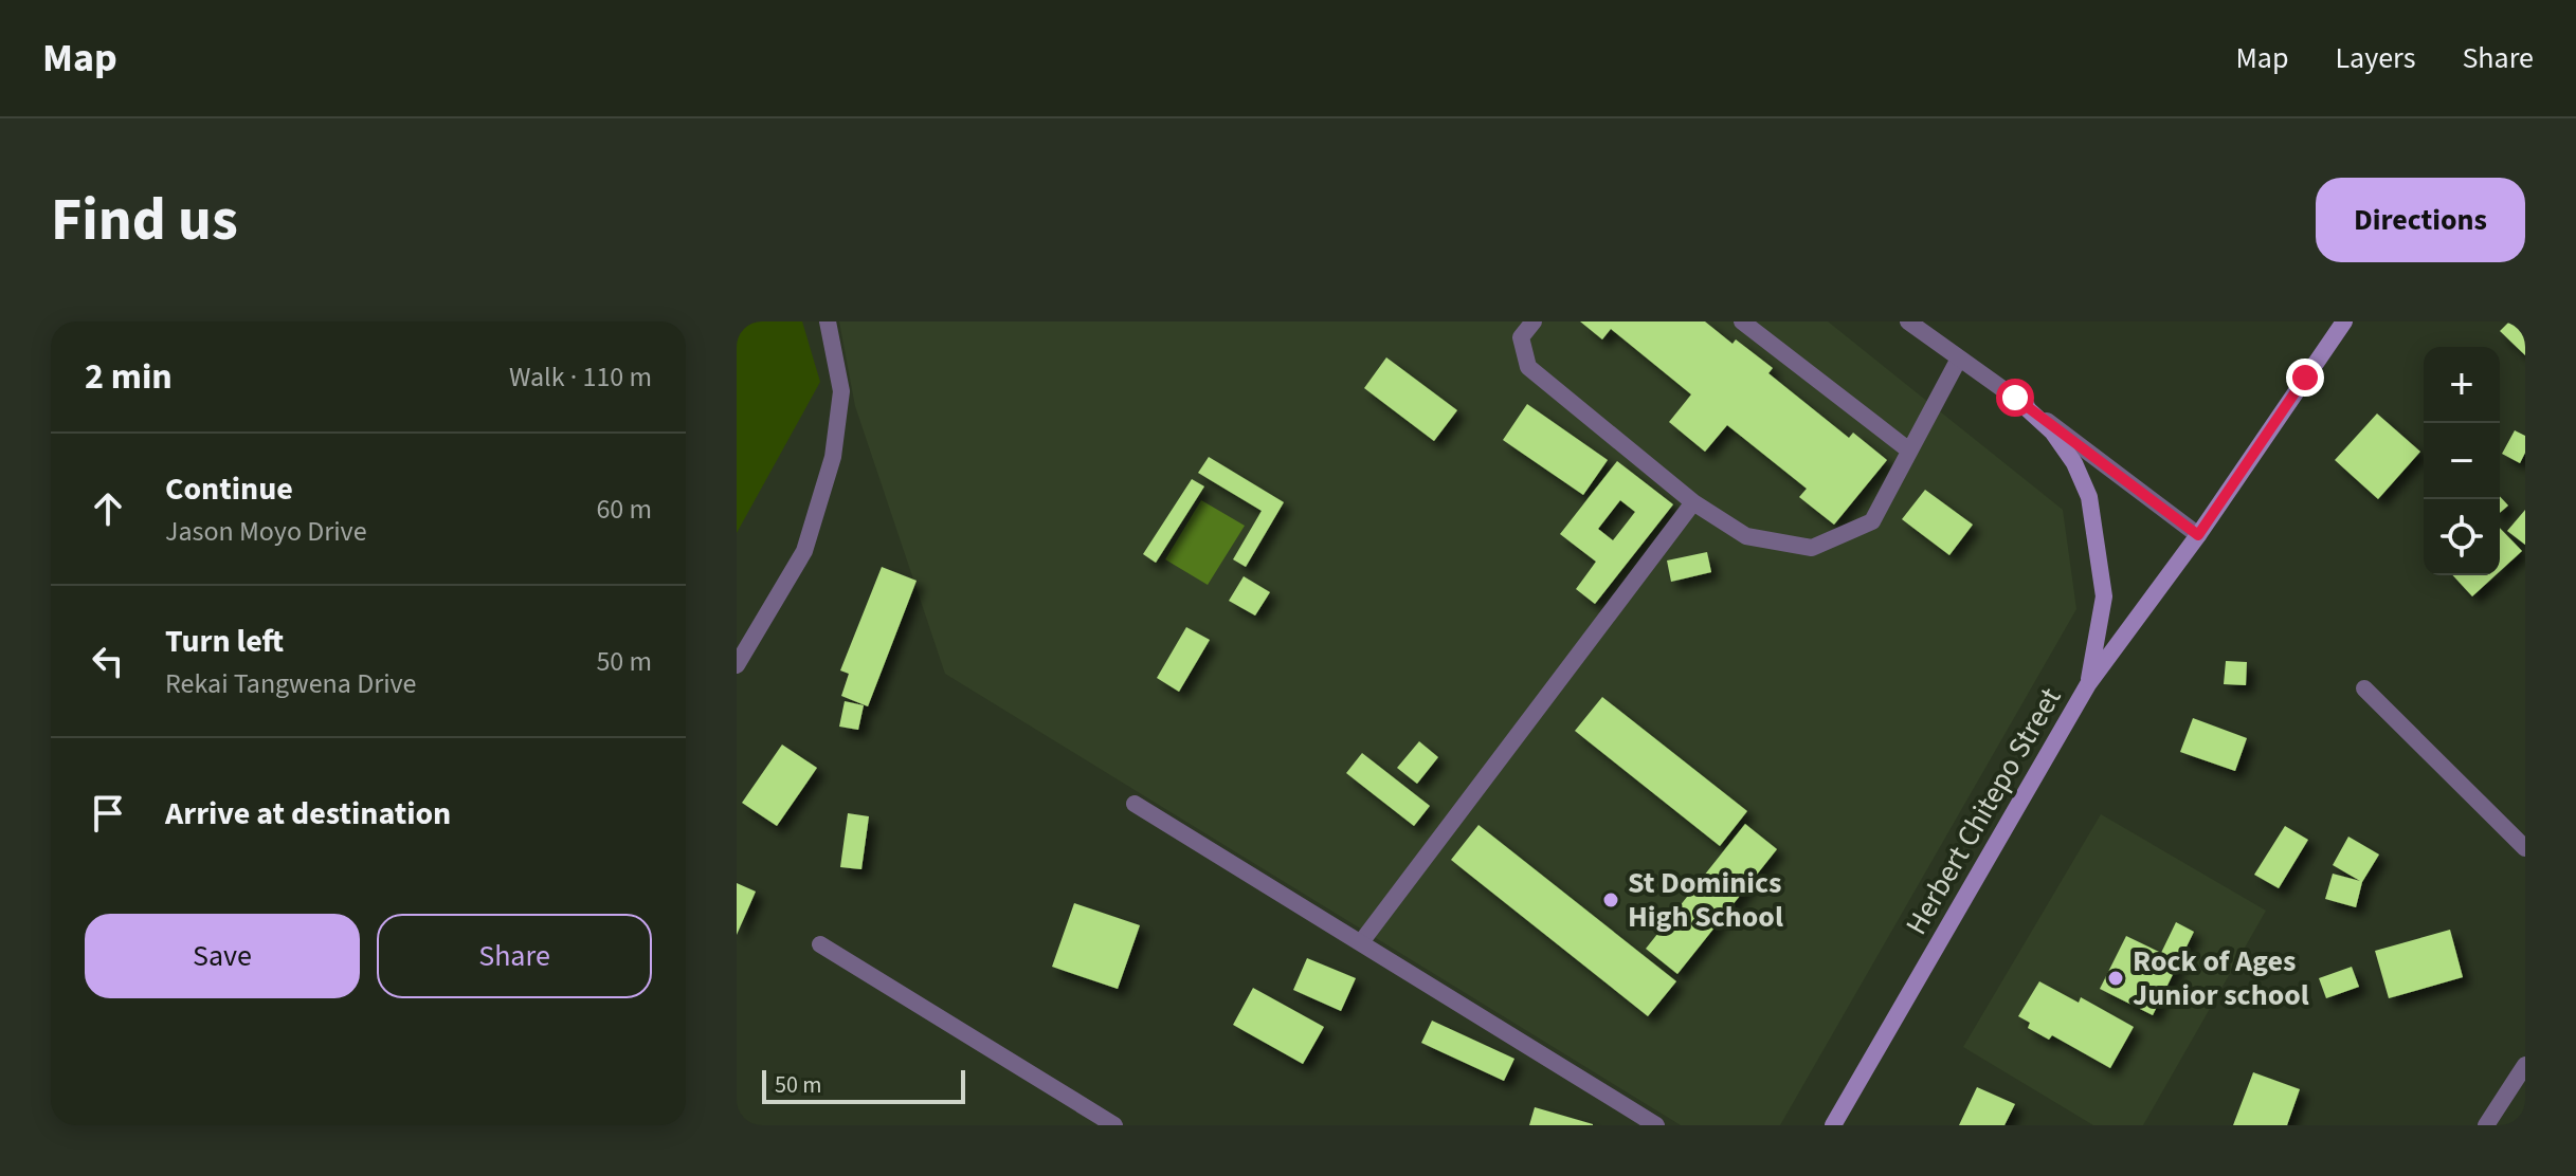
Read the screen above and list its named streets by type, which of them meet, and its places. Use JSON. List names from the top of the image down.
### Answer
{
  "streets": {
    "main road": ["Herbert Chitepo Street"]
  },
  "places": ["St Dominics High School", "Rock of Ages Junior school"],
  "scale_bar": "50 m",
  "page": {
    "header": "Map",
    "nav": ["Map", "Layers", "Share"],
    "buttons": [
      "Directions",
      ["Save", "Share"]
    ],
    "title": "Find us",
    "heading": ["2 min", "Walk · 110 m"],
    "map_buttons": ["+", "−"],
    "list": [
      ["Continue", "Jason Moyo Drive", "60 m"],
      ["Turn left", "Rekai Tangwena Drive", "50 m"],
      "Arrive at destination"
    ],
    "scale": "50 m"
  }
}
